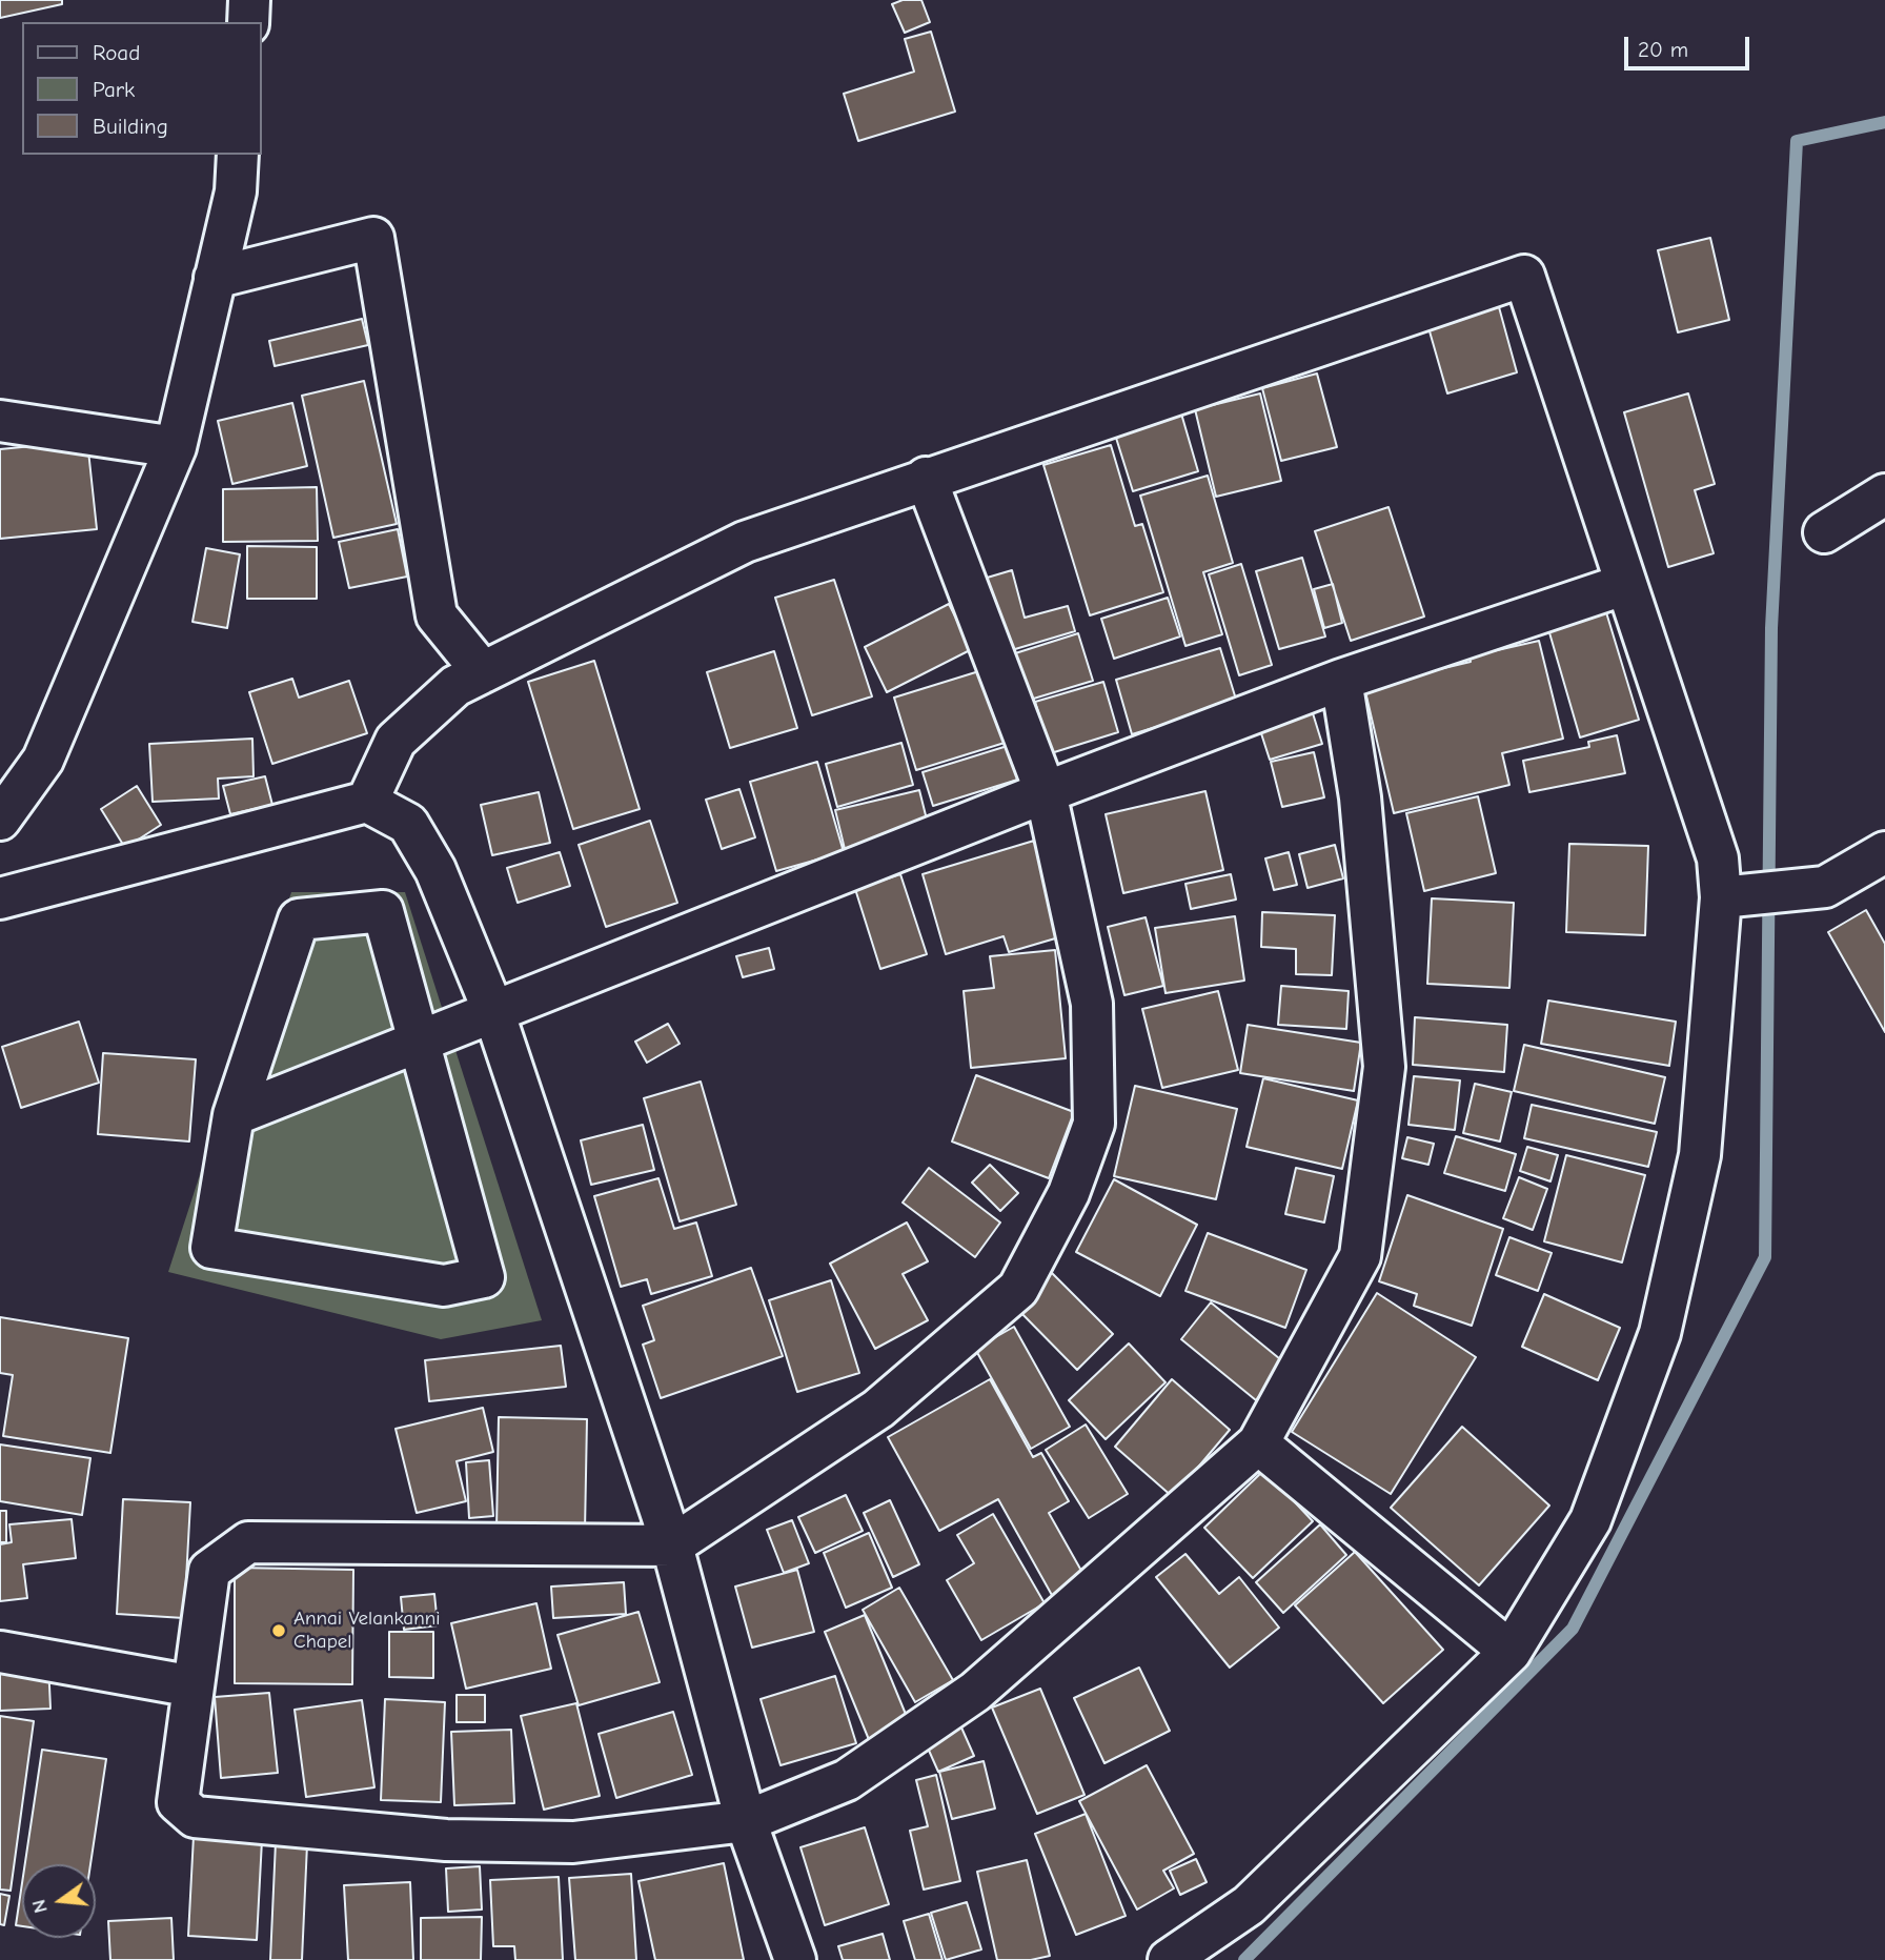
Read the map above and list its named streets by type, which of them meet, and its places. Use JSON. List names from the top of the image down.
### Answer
{
  "places": ["Annai Velankanni Chapel"],
  "legend": ["Road", "Park", "Building"],
  "scale_bar": "20 m",
  "north": "left"
}
